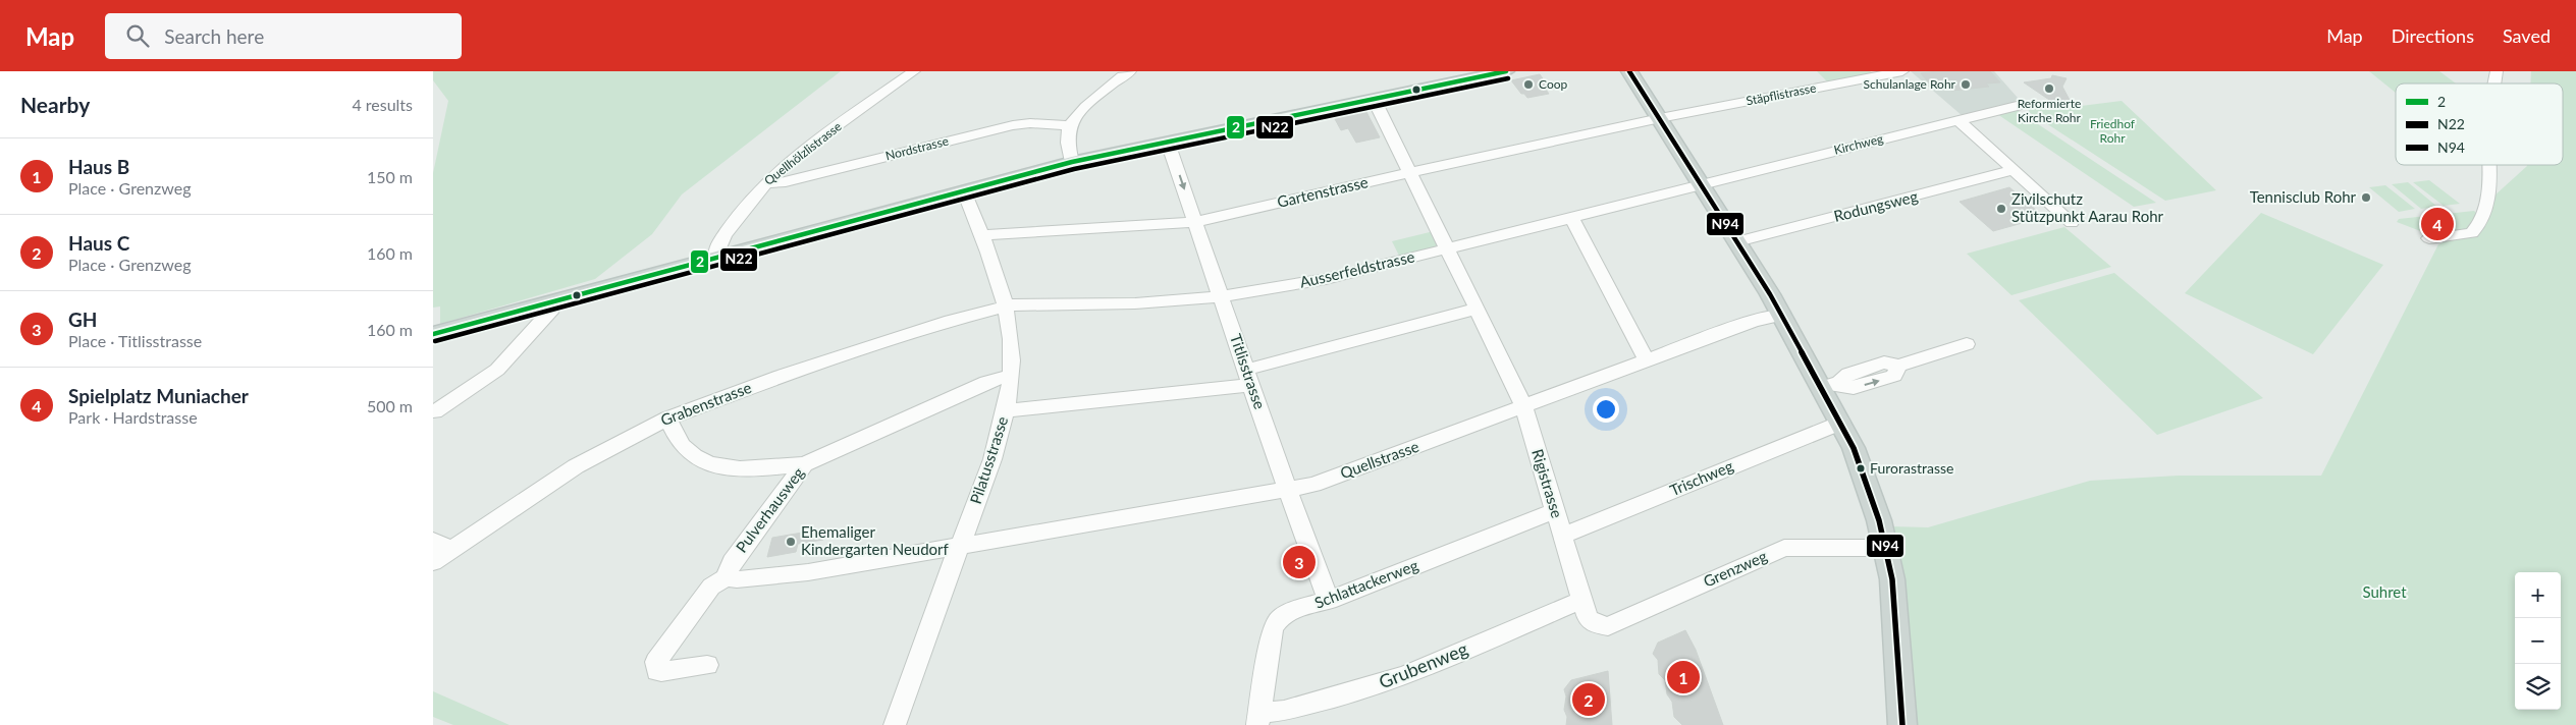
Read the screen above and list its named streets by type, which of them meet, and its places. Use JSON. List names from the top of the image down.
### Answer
{
  "streets": {
    "street": [
      "Stäpflistrasse",
      "Kirchweg",
      "Nordstrasse",
      "Quellhölzlistrasse",
      "Gartenstrasse",
      "Rodungsweg",
      "Ausserfeldstrasse",
      "Titlisstrasse",
      "Grabenstrasse",
      "Pilatusstrasse",
      "Quellstrasse",
      "Trischweg",
      "Rigistrasse",
      "Pulverhausweg",
      "Grenzweg",
      "Schlattackerweg",
      "Grubenweg"
    ]
  },
  "crossings": [
    ["Stäpflistrasse", "Gartenstrasse"],
    ["Kirchweg", "Ausserfeldstrasse"],
    ["Nordstrasse", "Quellhölzlistrasse"],
    ["Gartenstrasse", "Titlisstrasse"],
    ["Gartenstrasse", "Pilatusstrasse"],
    ["Gartenstrasse", "Rigistrasse"],
    ["Ausserfeldstrasse", "Titlisstrasse"],
    ["Ausserfeldstrasse", "Grabenstrasse"],
    ["Ausserfeldstrasse", "Pilatusstrasse"],
    ["Ausserfeldstrasse", "Rigistrasse"],
    ["Titlisstrasse", "Quellstrasse"],
    ["Titlisstrasse", "Schlattackerweg"],
    ["Grabenstrasse", "Pilatusstrasse"],
    ["Pilatusstrasse", "Quellstrasse"],
    ["Pilatusstrasse", "Pulverhausweg"],
    ["Quellstrasse", "Rigistrasse"],
    ["Quellstrasse", "Pulverhausweg"],
    ["Trischweg", "Rigistrasse"],
    ["Rigistrasse", "Grenzweg"],
    ["Rigistrasse", "Schlattackerweg"],
    ["Rigistrasse", "Grubenweg"],
    ["Schlattackerweg", "Grubenweg"]
  ],
  "parks": ["Friedhof Rohr", "Suhret"],
  "places": [
    "Coop",
    "Schulanlage Rohr",
    "Reformierte Kirche Rohr",
    "Tennisclub Rohr",
    "Zivilschutz Stützpunkt Aarau Rohr",
    "Furorastrasse",
    "Ehemaliger Kindergarten Neudorf"
  ],
  "lines": ["transit line 2", "transit line N94", "transit line N22"],
  "legend": ["2", "N22", "N94"],
  "page": {
    "header": "Map",
    "search": "Search here",
    "nav": ["Map", "Directions", "Saved"],
    "heading": ["Nearby", "4 results"],
    "list": [
      {
        "mark": "1",
        "name": "Haus B",
        "note": "Place · Grenzweg",
        "value": "150 m"
      },
      {
        "mark": "2",
        "name": "Haus C",
        "note": "Place · Grenzweg",
        "value": "160 m"
      },
      {
        "mark": "3",
        "name": "GH",
        "note": "Place · Titlisstrasse",
        "value": "160 m"
      },
      {
        "mark": "4",
        "name": "Spielplatz Muniacher",
        "note": "Park · Hardstrasse",
        "value": "500 m"
      }
    ],
    "pins": [
      "4",
      "3",
      "1",
      "2"
    ],
    "map_buttons": ["+", "−"]
  }
}
